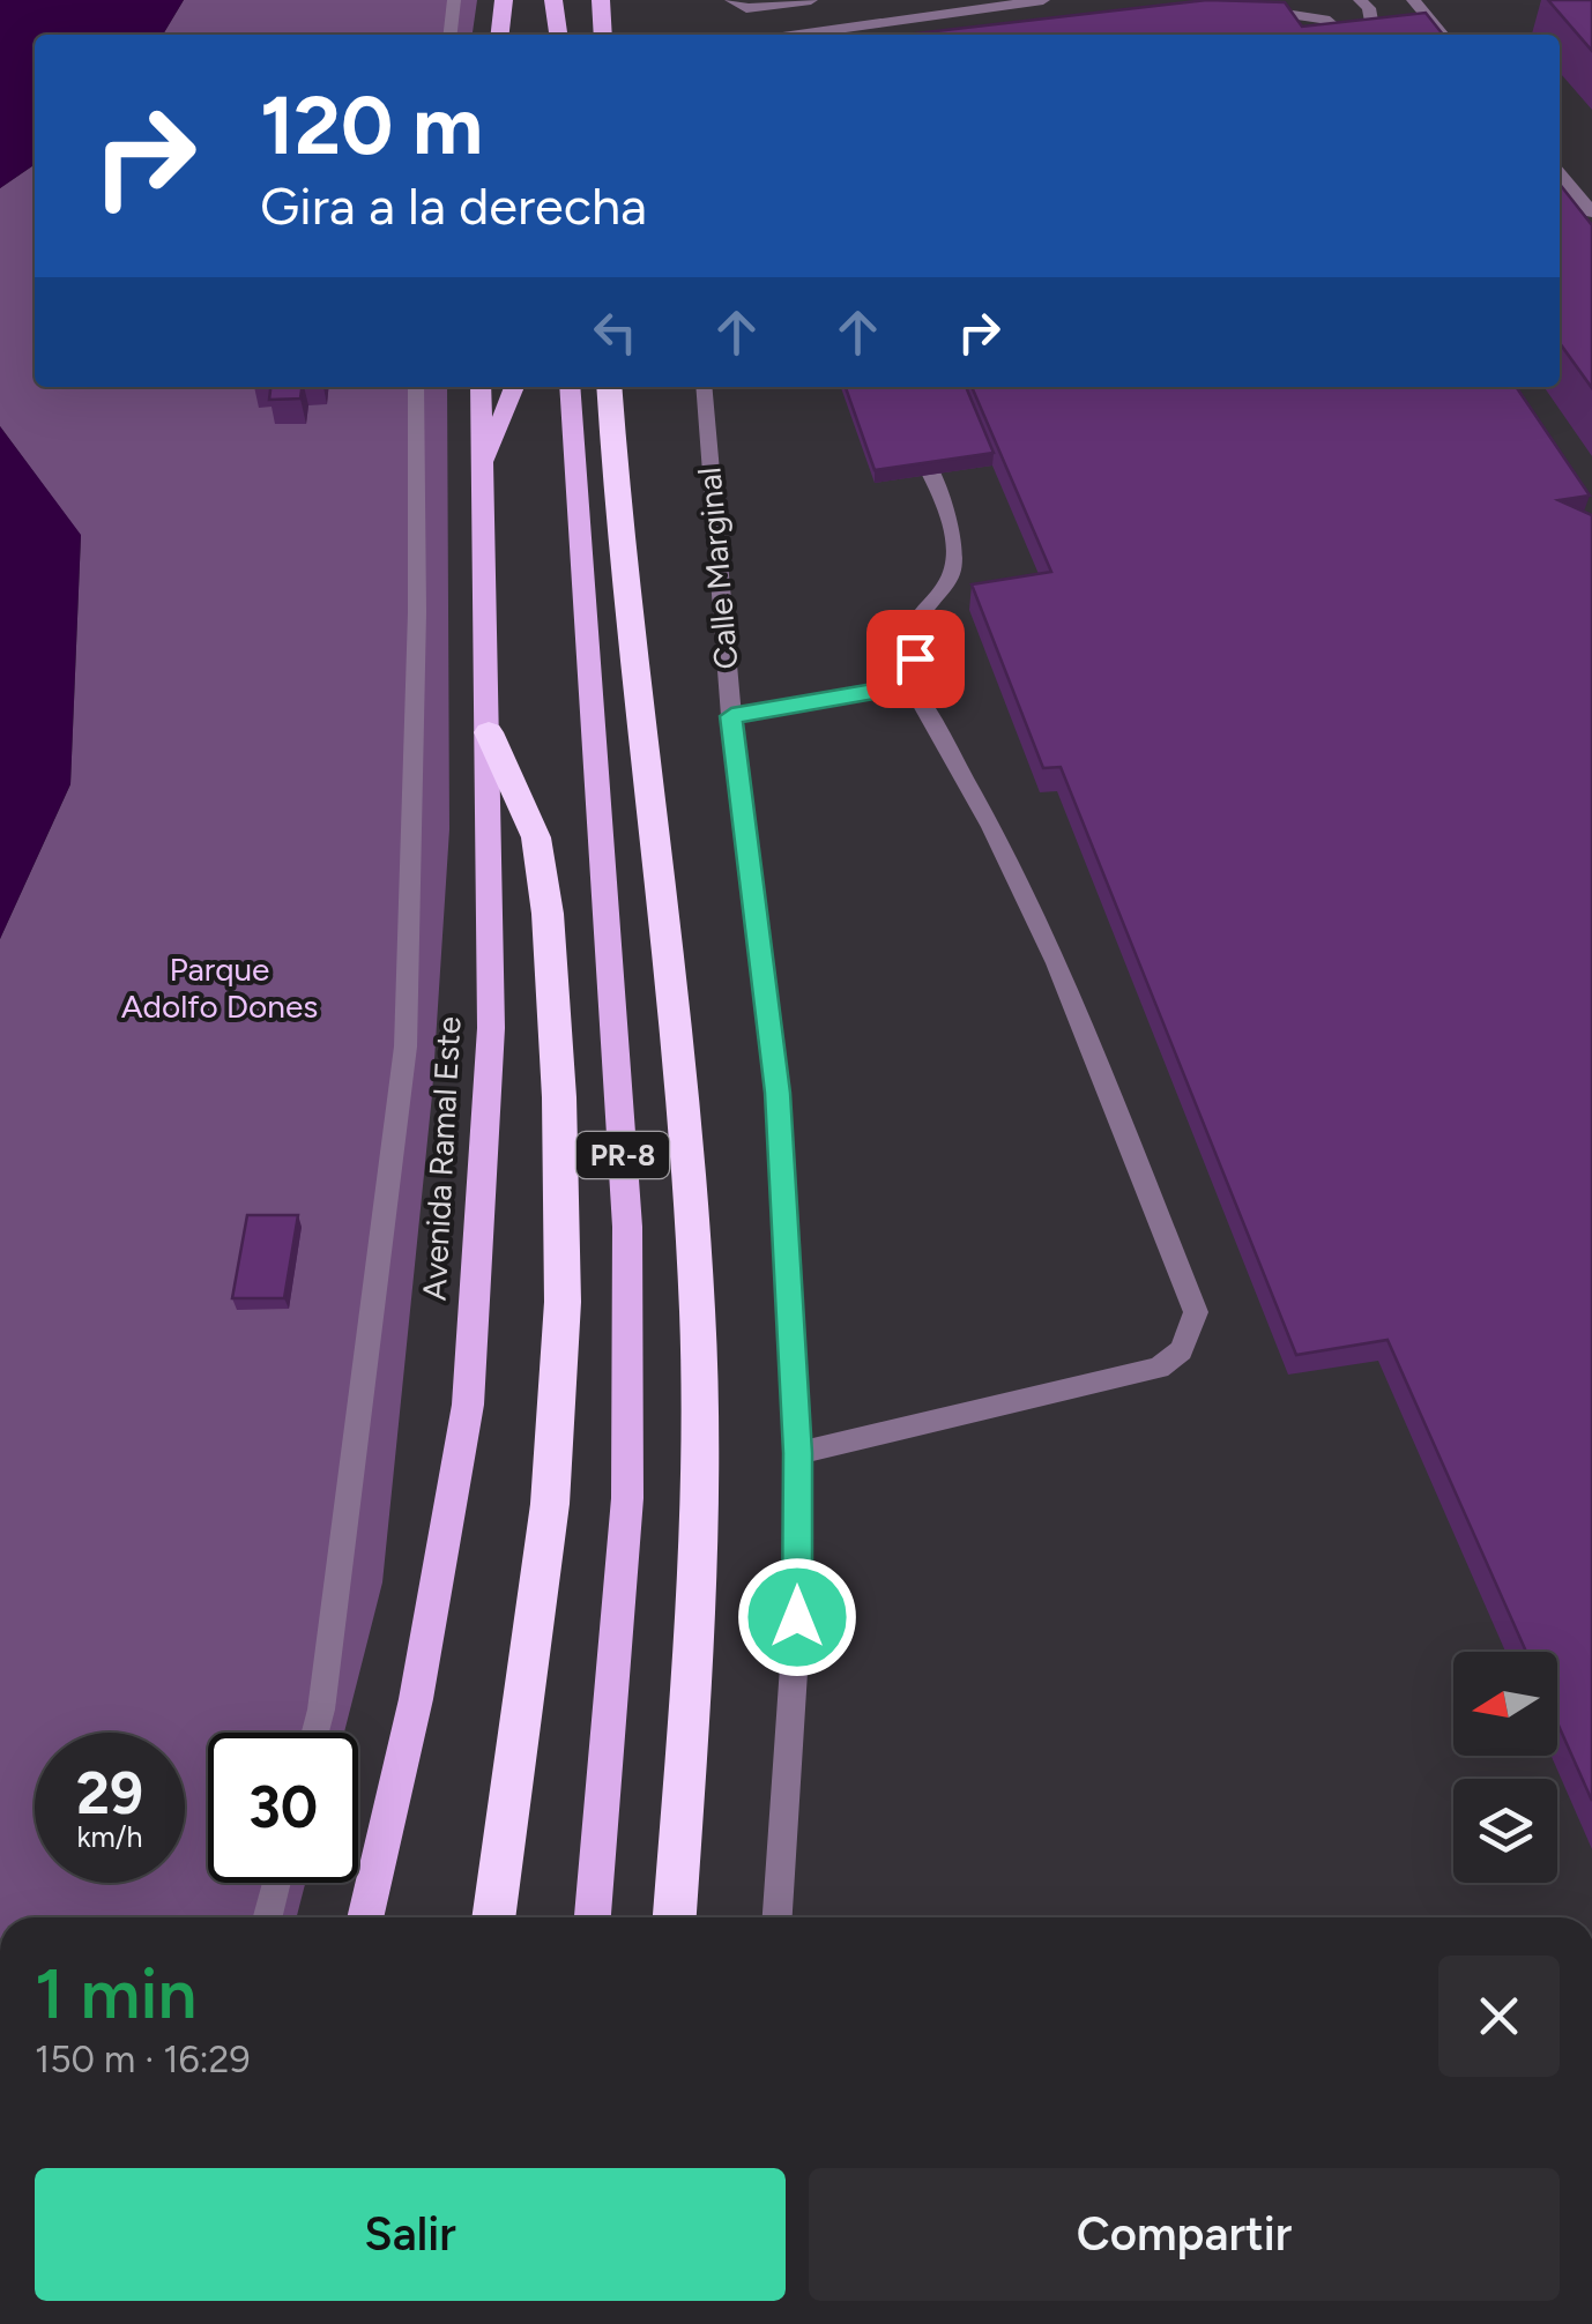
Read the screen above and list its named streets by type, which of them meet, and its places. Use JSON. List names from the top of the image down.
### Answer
{
  "streets": {
    "main road": ["PR-8", "Avenida Ramal Este"],
    "street": ["Calle Marginal"]
  },
  "parks": ["Parque Adolfo Dones"],
  "north": "left",
  "page": {
    "turn": ["120 m", "Gira a la derecha"],
    "speed": "29 km/h",
    "limit": "30",
    "heading": ["1 min", "150 m · 16:29"],
    "buttons": ["Salir", "Compartir"]
  }
}
